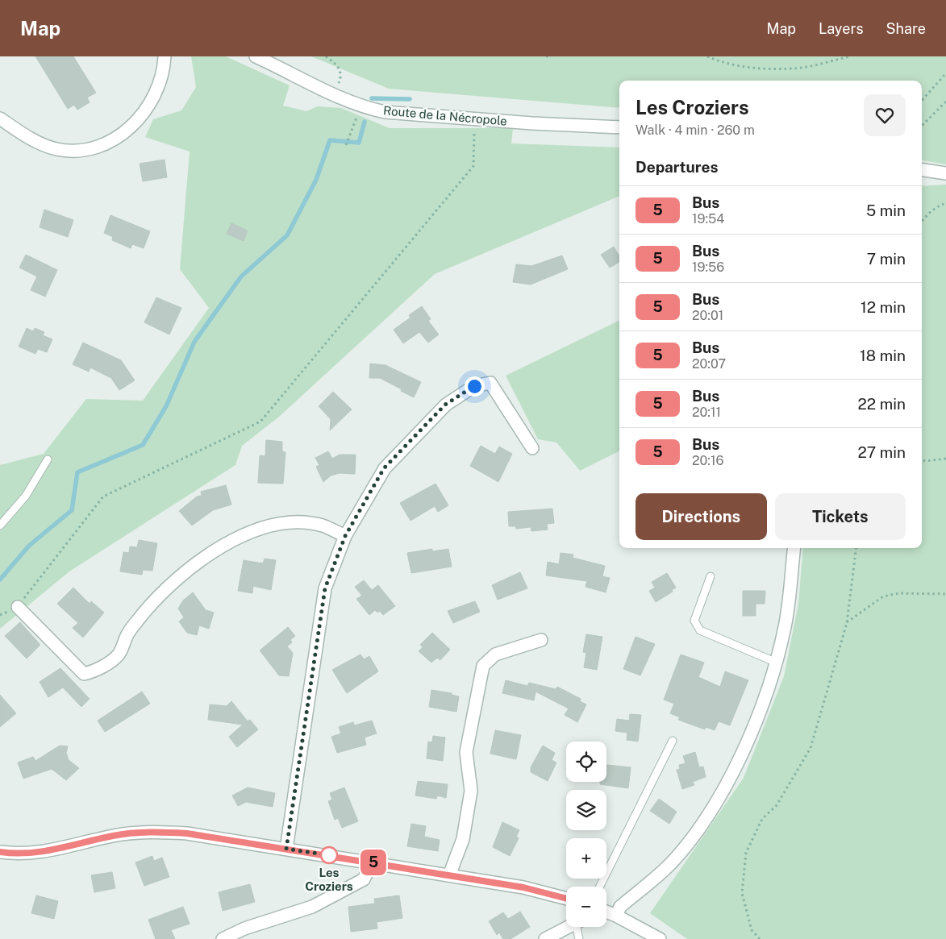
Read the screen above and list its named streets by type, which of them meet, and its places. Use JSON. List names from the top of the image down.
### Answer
{
  "streets": {
    "street": ["Route de la Nécropole"]
  },
  "places": ["Les Croziers"],
  "lines": ["bus line 5"],
  "page": {
    "header": "Map",
    "nav": ["Map", "Layers", "Share"],
    "on_map": "5",
    "heading": [
      ["Les Croziers", "Walk · 4 min · 260 m"],
      "Departures"
    ],
    "list": [
      {
        "mark": "5",
        "name": "Bus",
        "note": "19:54",
        "value": "5 min"
      },
      {
        "mark": "5",
        "name": "Bus",
        "note": "19:56",
        "value": "7 min"
      },
      {
        "mark": "5",
        "name": "Bus",
        "note": "20:01",
        "value": "12 min"
      },
      {
        "mark": "5",
        "name": "Bus",
        "note": "20:07",
        "value": "18 min"
      },
      {
        "mark": "5",
        "name": "Bus",
        "note": "20:11",
        "value": "22 min"
      },
      {
        "mark": "5",
        "name": "Bus",
        "note": "20:16",
        "value": "27 min"
      }
    ],
    "buttons": ["Directions", "Tickets"],
    "map_buttons": ["+", "−"]
  }
}
